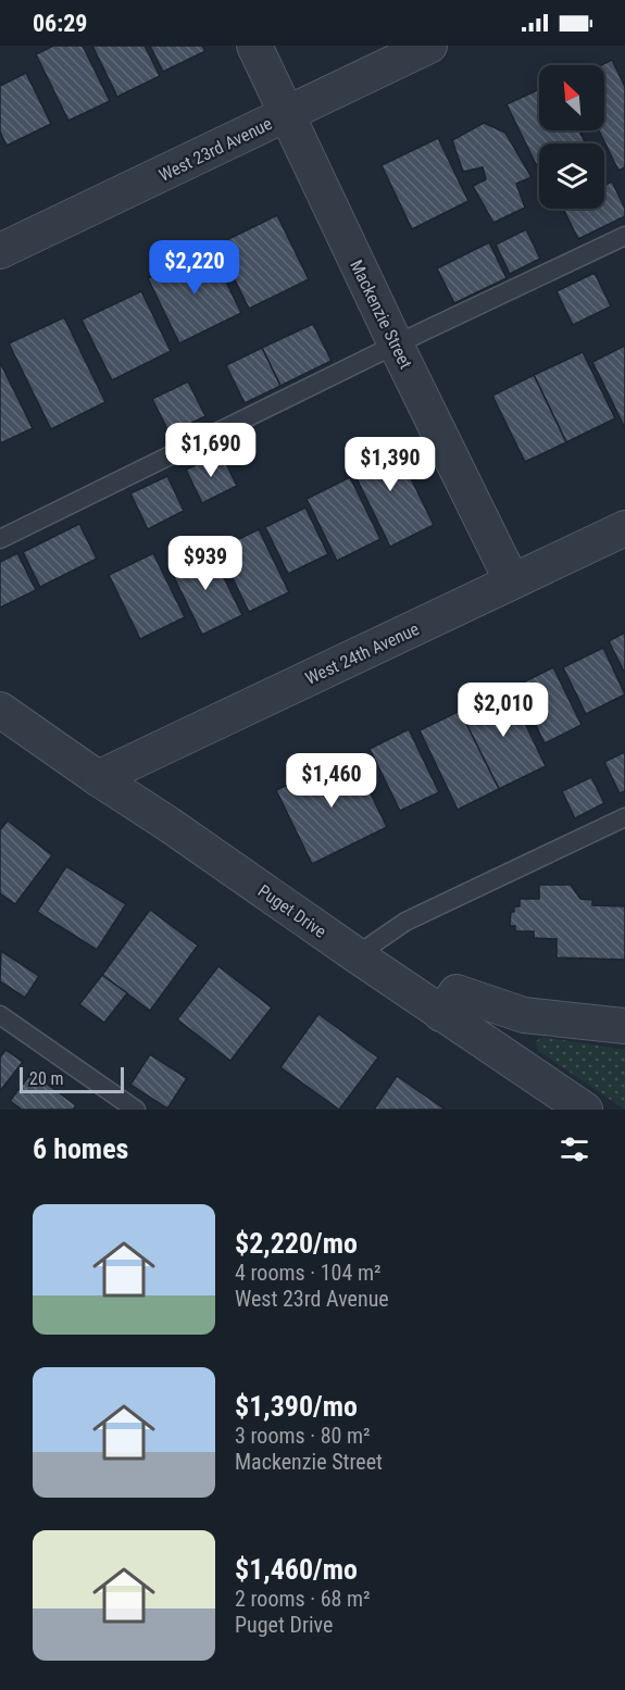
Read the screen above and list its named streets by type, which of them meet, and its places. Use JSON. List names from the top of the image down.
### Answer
{
  "streets": {
    "street": [
      "West 23rd Avenue",
      "Mackenzie Street",
      "West 24th Avenue",
      "Puget Drive"
    ]
  },
  "crossings": [
    ["West 23rd Avenue", "Mackenzie Street"],
    ["Mackenzie Street", "West 24th Avenue"],
    ["West 24th Avenue", "Puget Drive"]
  ],
  "scale_bar": "20 m",
  "north": "top left",
  "page": {
    "status": "06:29",
    "price": [
      "$2,220",
      "$1,690",
      "$1,390",
      "$939",
      "$2,010",
      "$1,460"
    ],
    "scale": "20 m",
    "heading": "6 homes",
    "list": [
      {
        "name": "$2,220/mo",
        "note": "4 rooms · 104 m² · West 23rd Avenue"
      },
      {
        "name": "$1,390/mo",
        "note": "3 rooms · 80 m² · Mackenzie Street"
      },
      {
        "name": "$1,460/mo",
        "note": "2 rooms · 68 m² · Puget Drive"
      }
    ]
  }
}
